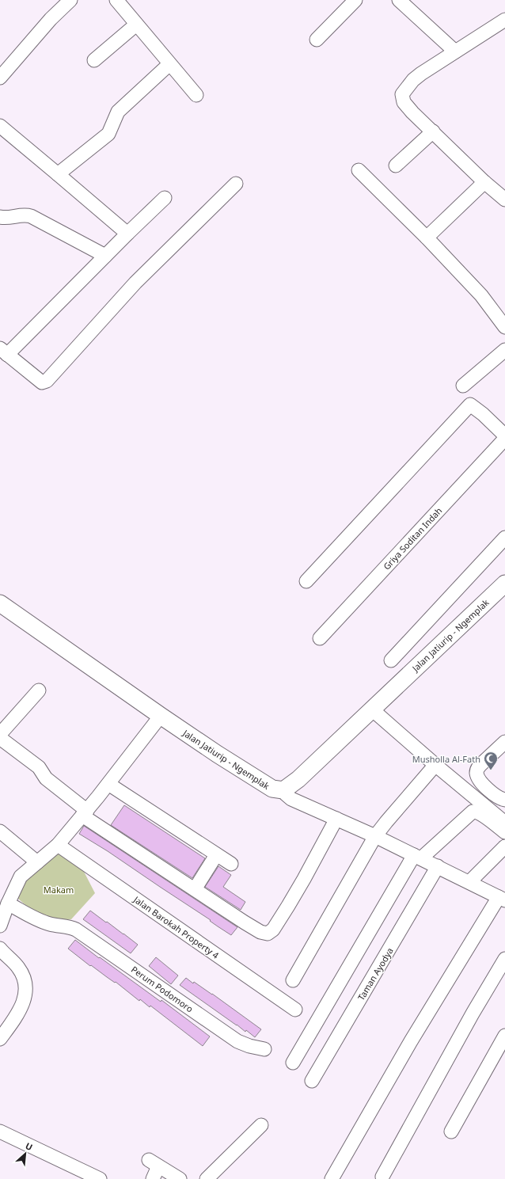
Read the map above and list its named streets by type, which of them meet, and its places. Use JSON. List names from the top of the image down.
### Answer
{
  "streets": {
    "street": [
      "Griya Soditan Indah",
      "Jalan Jatiurip - Ngemplak",
      "Jalan Barokah Property 4",
      "Taman Ayodya",
      "Perum Podomoro"
    ]
  },
  "parks": ["Makam"],
  "places": {
    "mosque": ["Musholla Al-Fath"]
  },
  "north": "top right"
}
